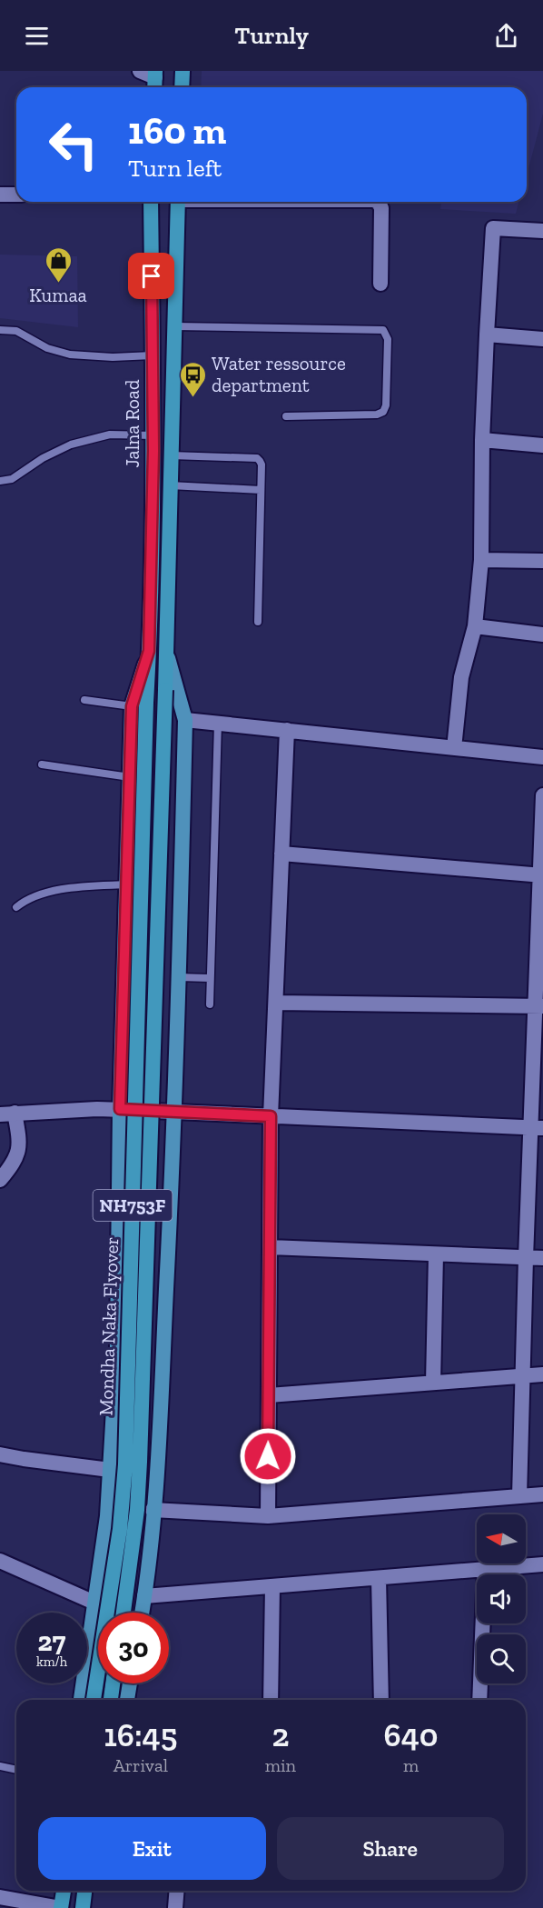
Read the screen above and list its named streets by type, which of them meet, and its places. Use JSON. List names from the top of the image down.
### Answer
{
  "streets": {
    "highway": ["Jalna Road", "NH753F", "Mondha Naka Flyover"]
  },
  "crossings": [
    ["Jalna Road", "Mondha Naka Flyover"]
  ],
  "places": {
    "shop": ["Kumaa"],
    "bus stop": ["Water ressource department"]
  },
  "north": "left",
  "page": {
    "header": "Turnly",
    "turn": ["160 m", "Turn left"],
    "speed": "27 km/h",
    "limit": "30",
    "eta": [
      "16:45",
      "Arrival",
      "2",
      "min",
      "640",
      "m"
    ],
    "buttons": ["Exit", "Share"]
  }
}
